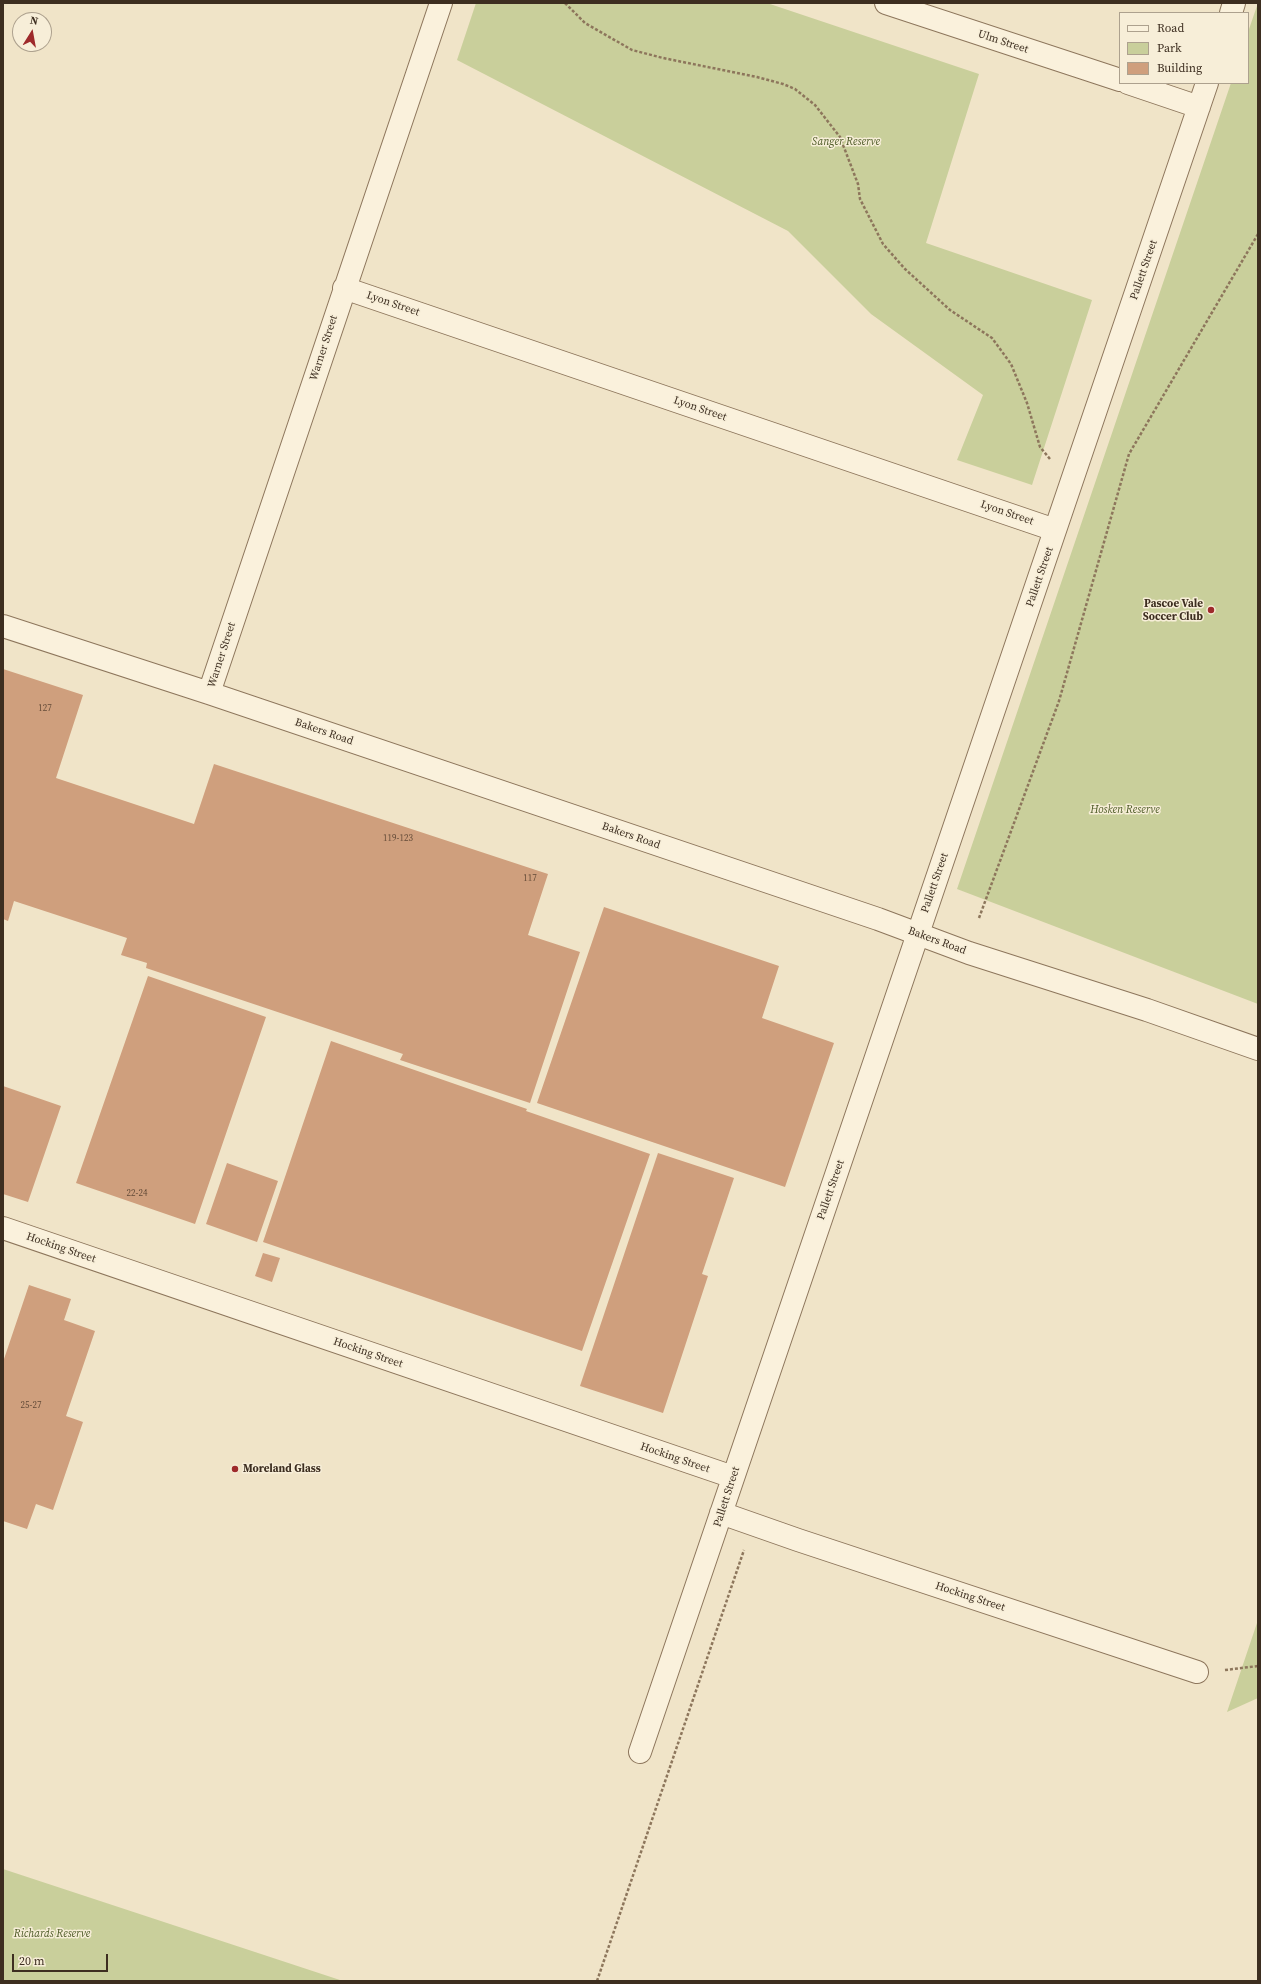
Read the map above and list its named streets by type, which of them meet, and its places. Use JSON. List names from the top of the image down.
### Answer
{
  "streets": {
    "street": [
      "Ulm Street",
      "Pallett Street",
      "Lyon Street",
      "Warner Street",
      "Bakers Road",
      "Hocking Street"
    ]
  },
  "crossings": [
    ["Pallett Street", "Lyon Street"],
    ["Pallett Street", "Bakers Road"],
    ["Pallett Street", "Hocking Street"],
    ["Lyon Street", "Warner Street"],
    ["Warner Street", "Bakers Road"]
  ],
  "parks": ["Sanger Reserve", "Hosken Reserve", "Richards Reserve"],
  "places": ["Pascoe Vale Soccer Club", "Moreland Glass"],
  "house_numbers": [
    "127",
    "119-123",
    "117",
    "22-24",
    "25-27"
  ],
  "legend": ["Road", "Park", "Building"],
  "scale_bar": "20 m",
  "north": "top"
}
